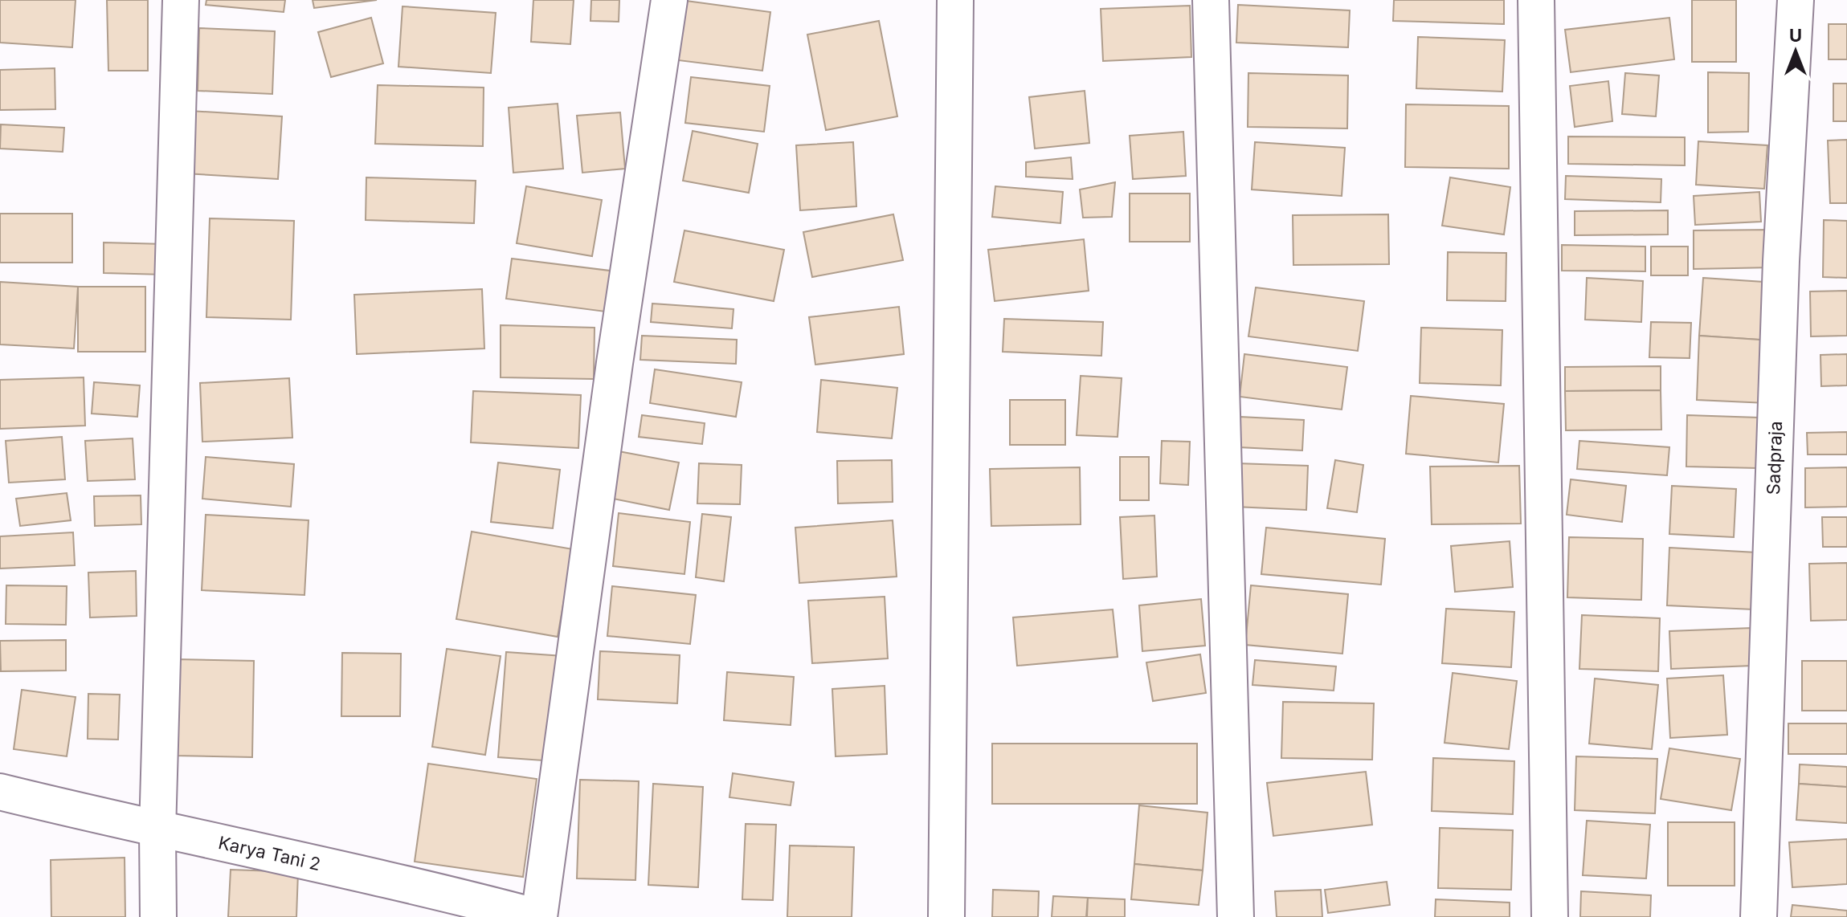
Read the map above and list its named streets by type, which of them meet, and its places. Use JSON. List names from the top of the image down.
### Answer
{
  "streets": {
    "street": ["Sadpraja", "Karya Tani 2"]
  },
  "north": "top"
}
